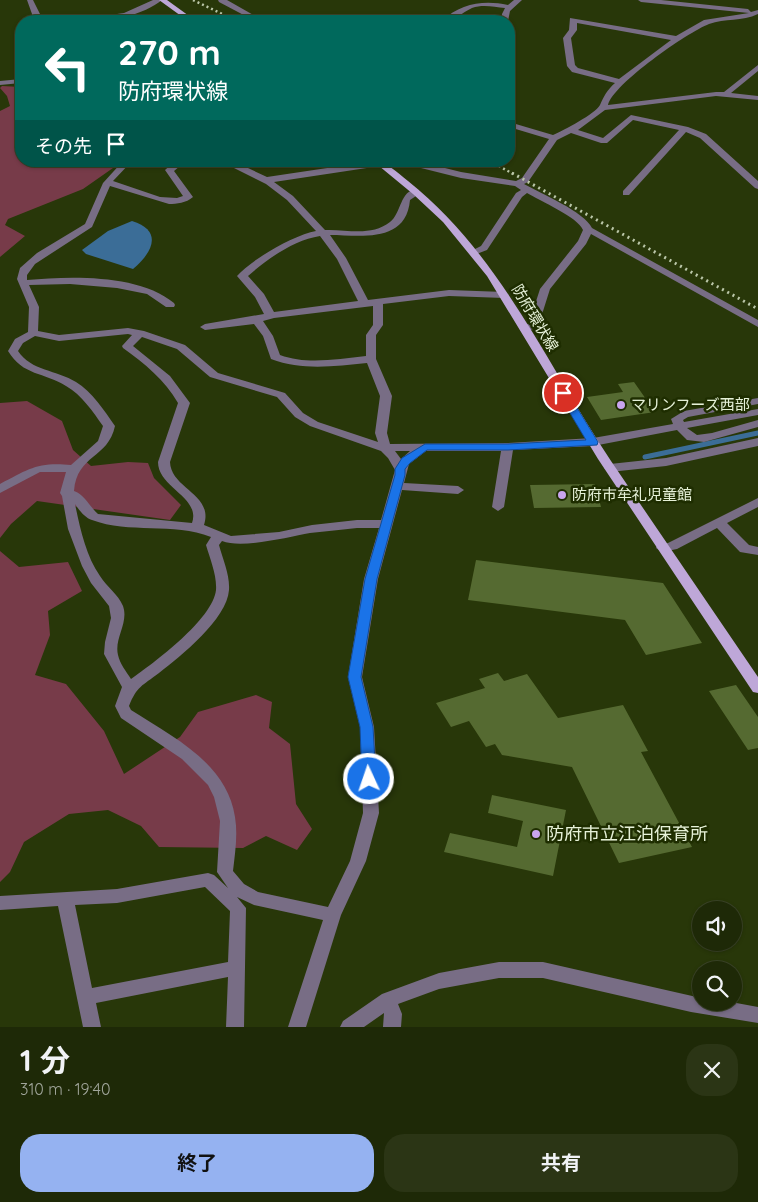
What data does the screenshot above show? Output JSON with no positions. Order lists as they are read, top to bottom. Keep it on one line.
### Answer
{"streets":{"main road":["防府環状線"]},"places":["マリンフーズ西部","防府市牟礼児童館","防府市立江泊保育所"],"page":{"turn":["270 m","防府環状線"],"then":"その先","heading":["1 分","310 m · 19:40"],"buttons":["終了","共有"]}}
